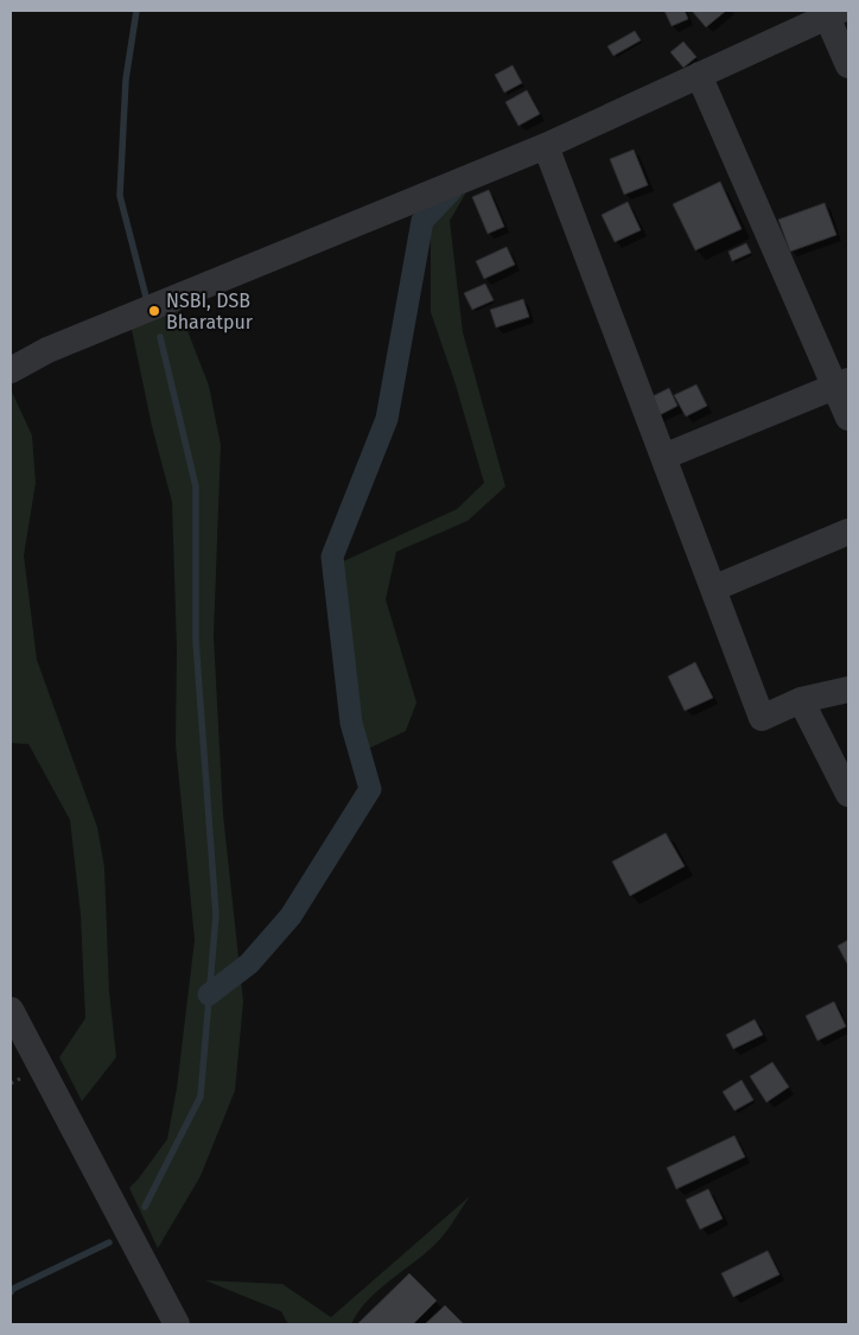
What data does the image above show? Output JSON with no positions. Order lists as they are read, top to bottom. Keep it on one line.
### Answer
{"places":["NSBI, DSB Bharatpur"]}
